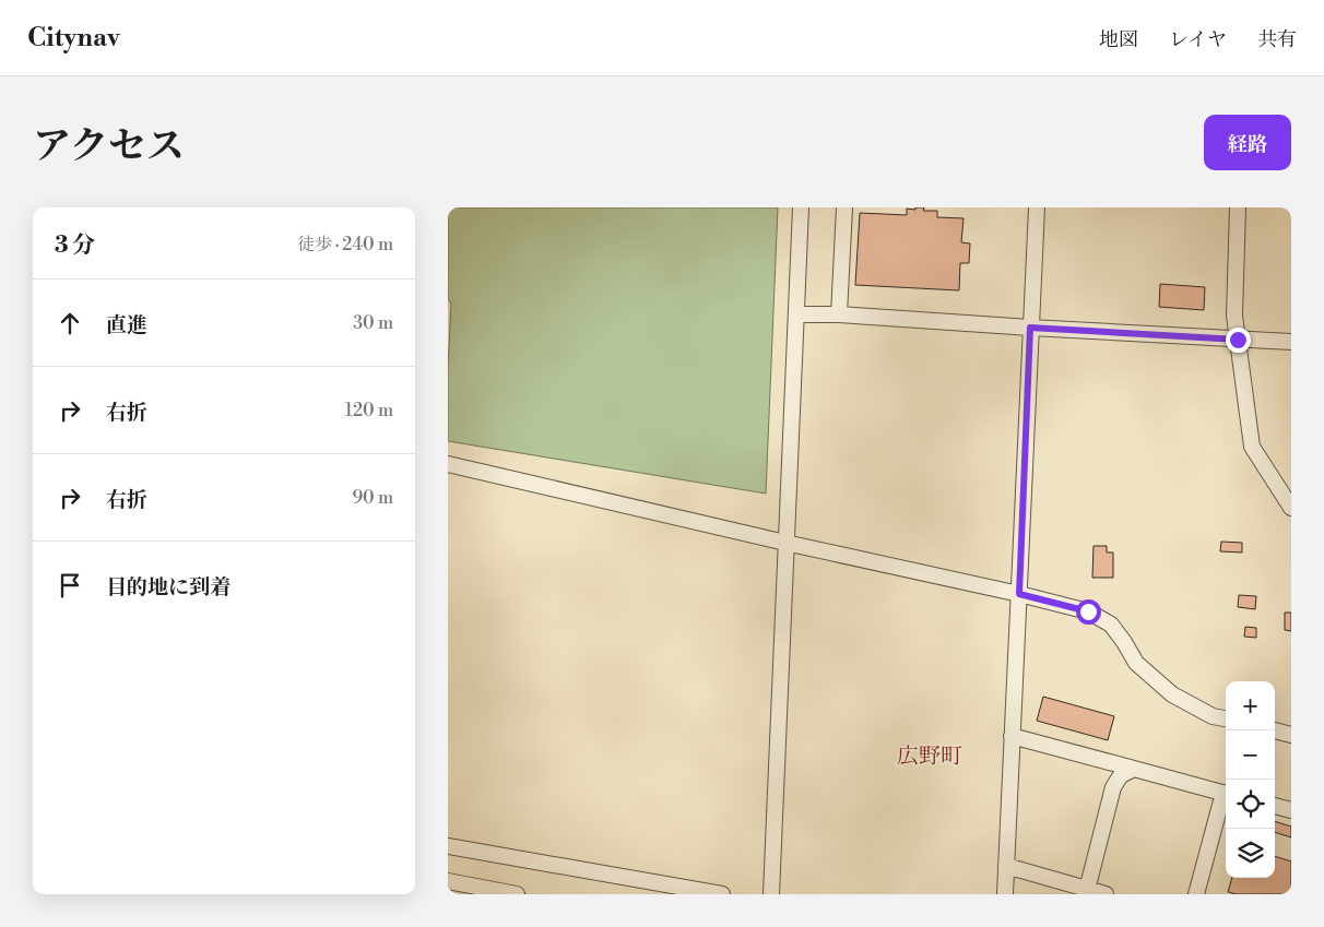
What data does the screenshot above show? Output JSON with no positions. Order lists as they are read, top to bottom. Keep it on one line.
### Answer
{"districts":["広野町"],"page":{"header":"Citynav","nav":["地図","レイヤ","共有"],"title":"アクセス","buttons":"経路","heading":["3 分","徒歩 · 240 m"],"list":[["直進","30 m"],["右折","120 m"],["右折","90 m"],"目的地に到着"],"map_buttons":["+","−"]}}
